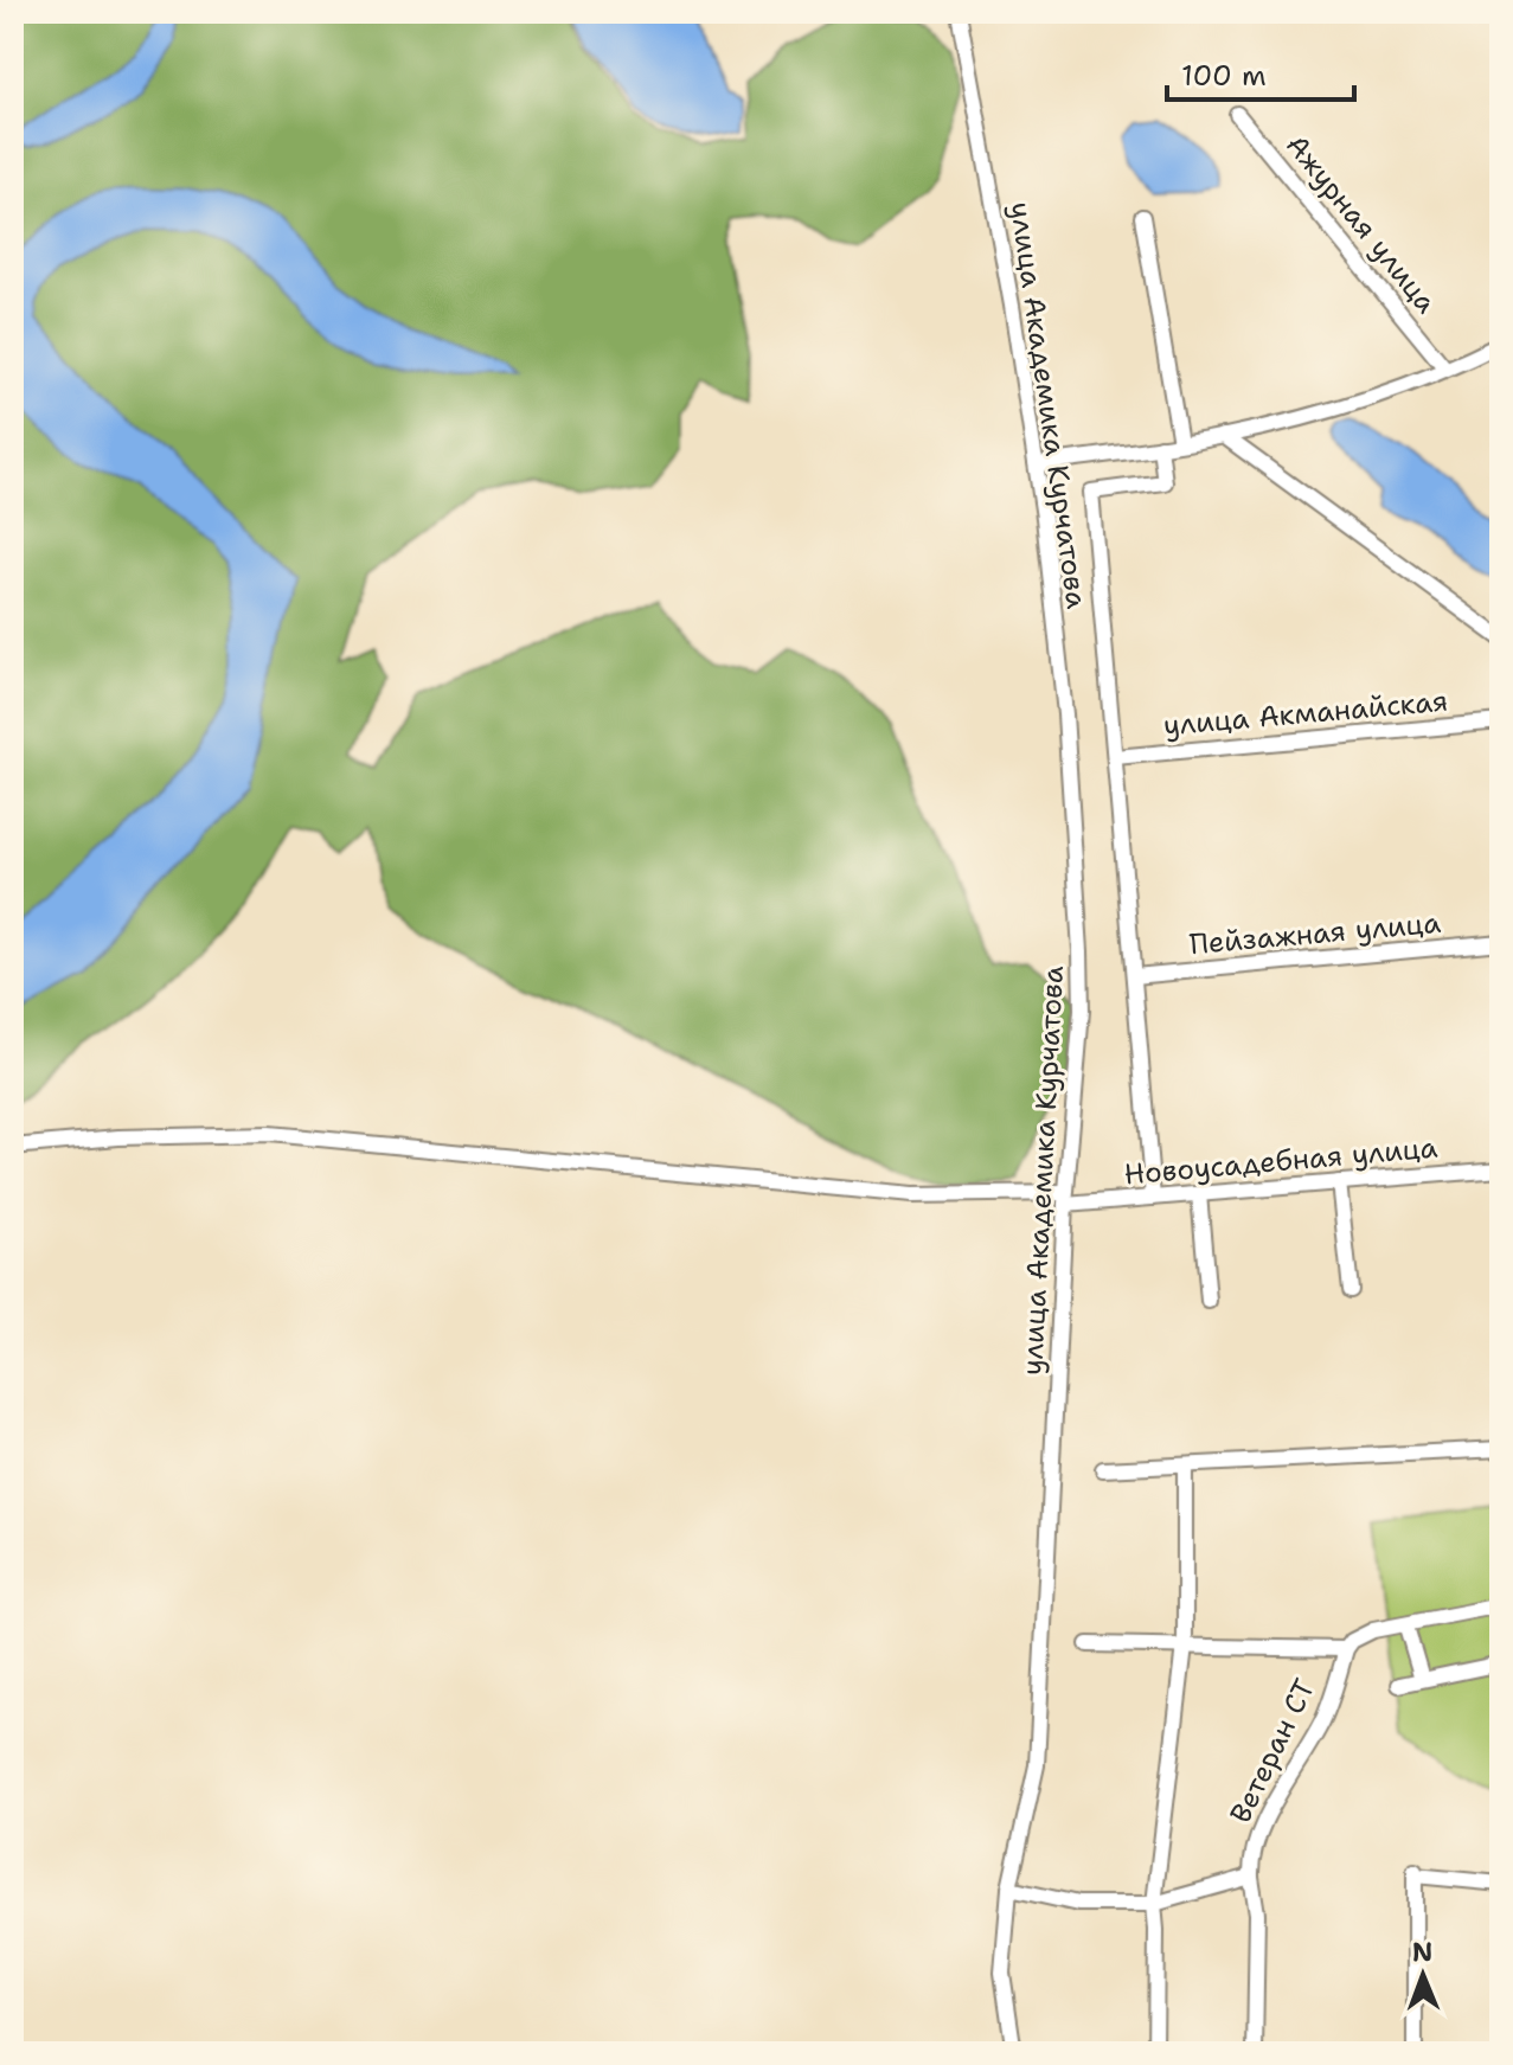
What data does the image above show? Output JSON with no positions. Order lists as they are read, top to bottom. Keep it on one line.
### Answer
{"streets":{"street":["Ажурная улица","улица Академика Курчатова","улица Акманайская","Пейзажная улица","Новоусадебная улица","Ветеран СТ"]},"crossings":[["улица Академика Курчатова","Новоусадебная улица"]],"scale_bar":"100 m","north":"top"}
